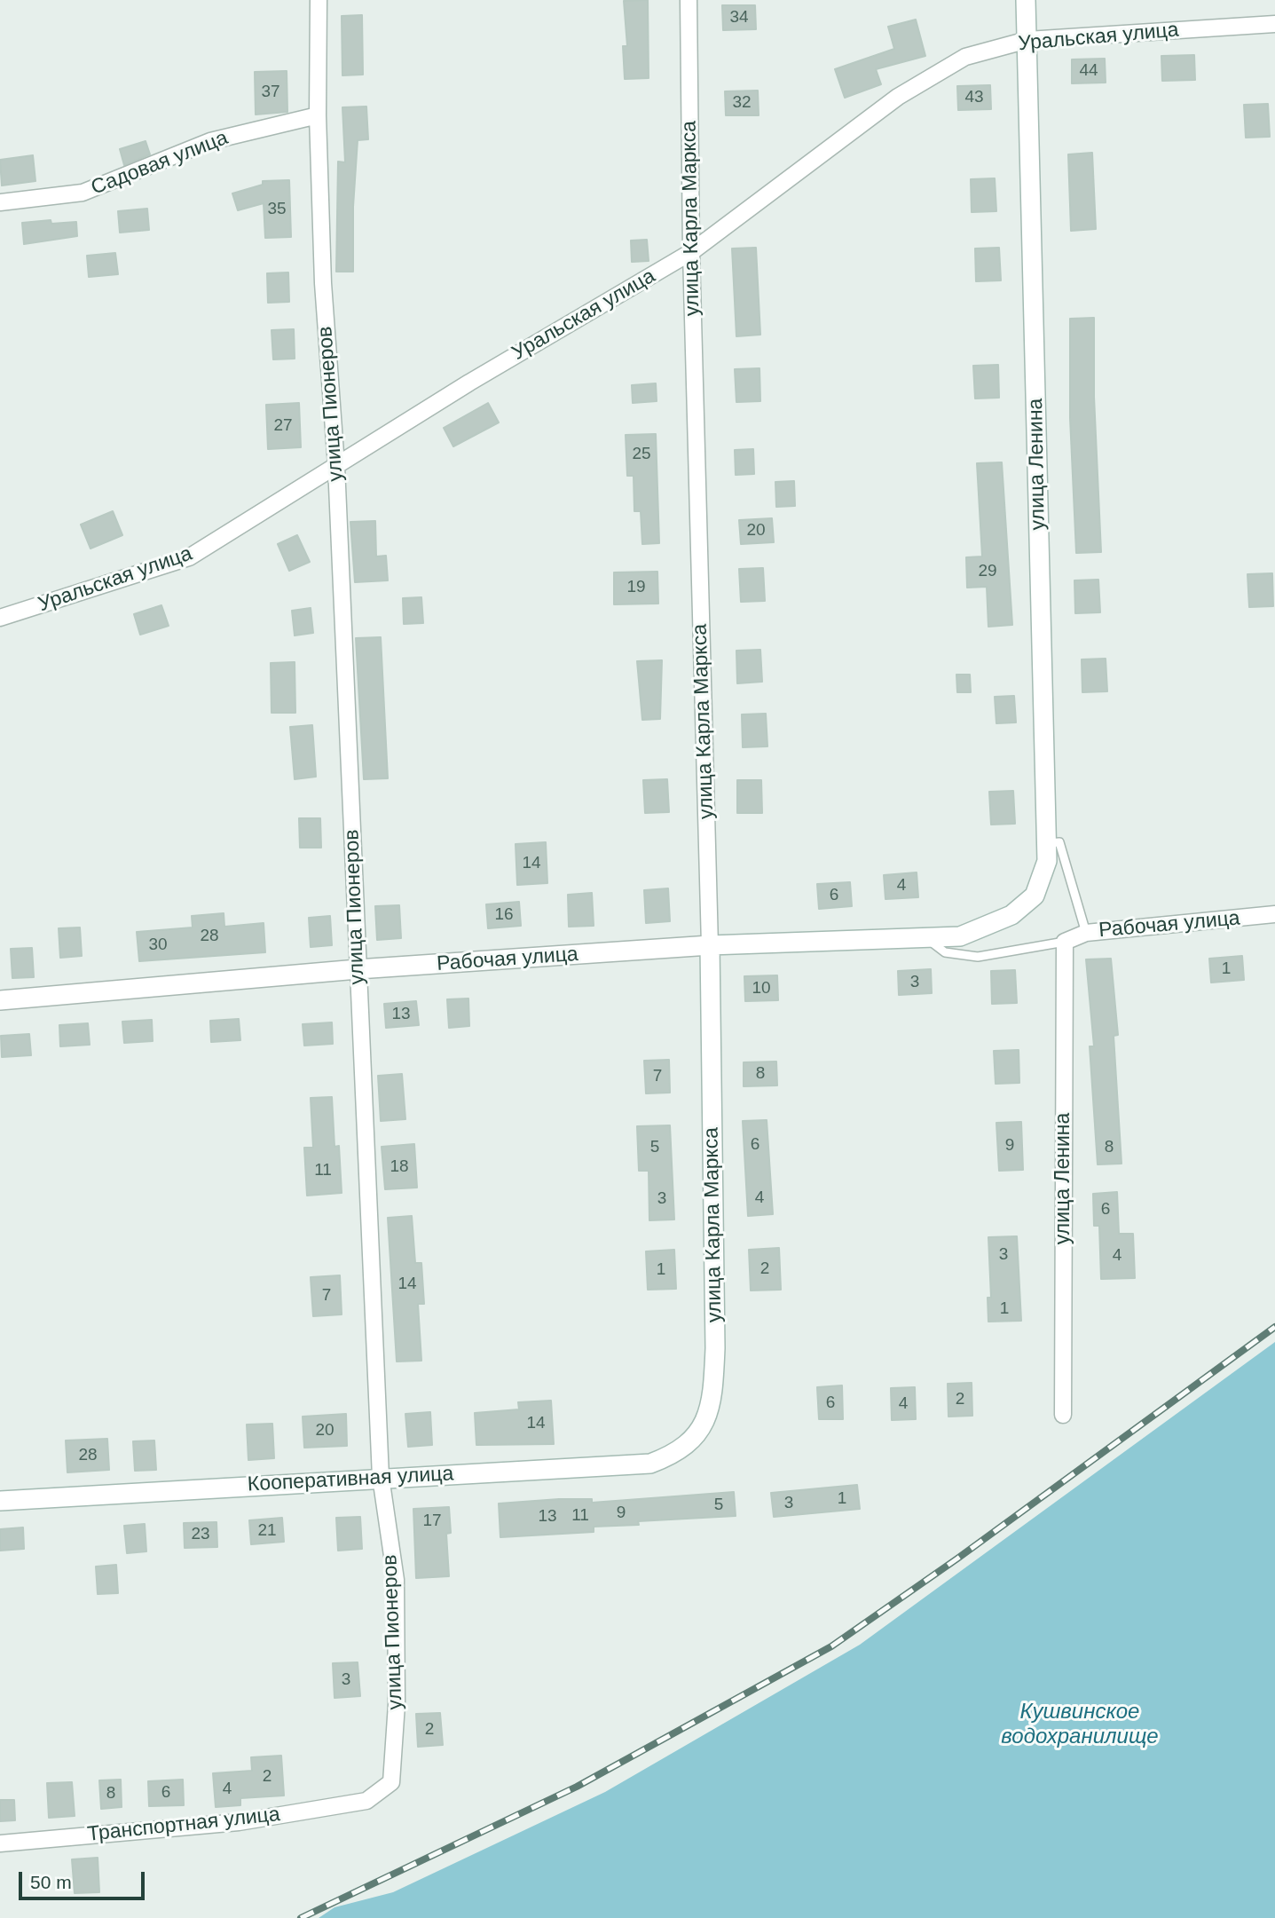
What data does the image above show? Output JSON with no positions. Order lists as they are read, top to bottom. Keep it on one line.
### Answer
{"streets":{"main road":["улица Карла Маркса","улица Ленина","Рабочая улица","Кооперативная улица"],"street":["Уральская улица","Садовая улица","улица Пионеров","Транспортная улица"]},"crossings":[["Уральская улица","улица Карла Маркса"],["Уральская улица","улица Пионеров"],["Уральская улица","улица Ленина"],["Садовая улица","улица Пионеров"],["улица Карла Маркса","Рабочая улица"],["улица Карла Маркса","Кооперативная улица"],["улица Пионеров","Рабочая улица"],["улица Пионеров","Кооперативная улица"],["улица Пионеров","Транспортная улица"],["улица Ленина","Рабочая улица"]],"water":["Кушвинское водохранилище"],"house_numbers":["34","44","37","43","32","35","27","25","20","29","19","14","4","6","16","28","30","1","3","10","13","8","7","6","9","5","8","18","11","4","3","6","3","4","2","1","14","7","1","2","6","4","14","20","28","1","3","5","9","11","13","17","21","23","3","2","2","4","6","8"],"scale_bar":"50 m"}
